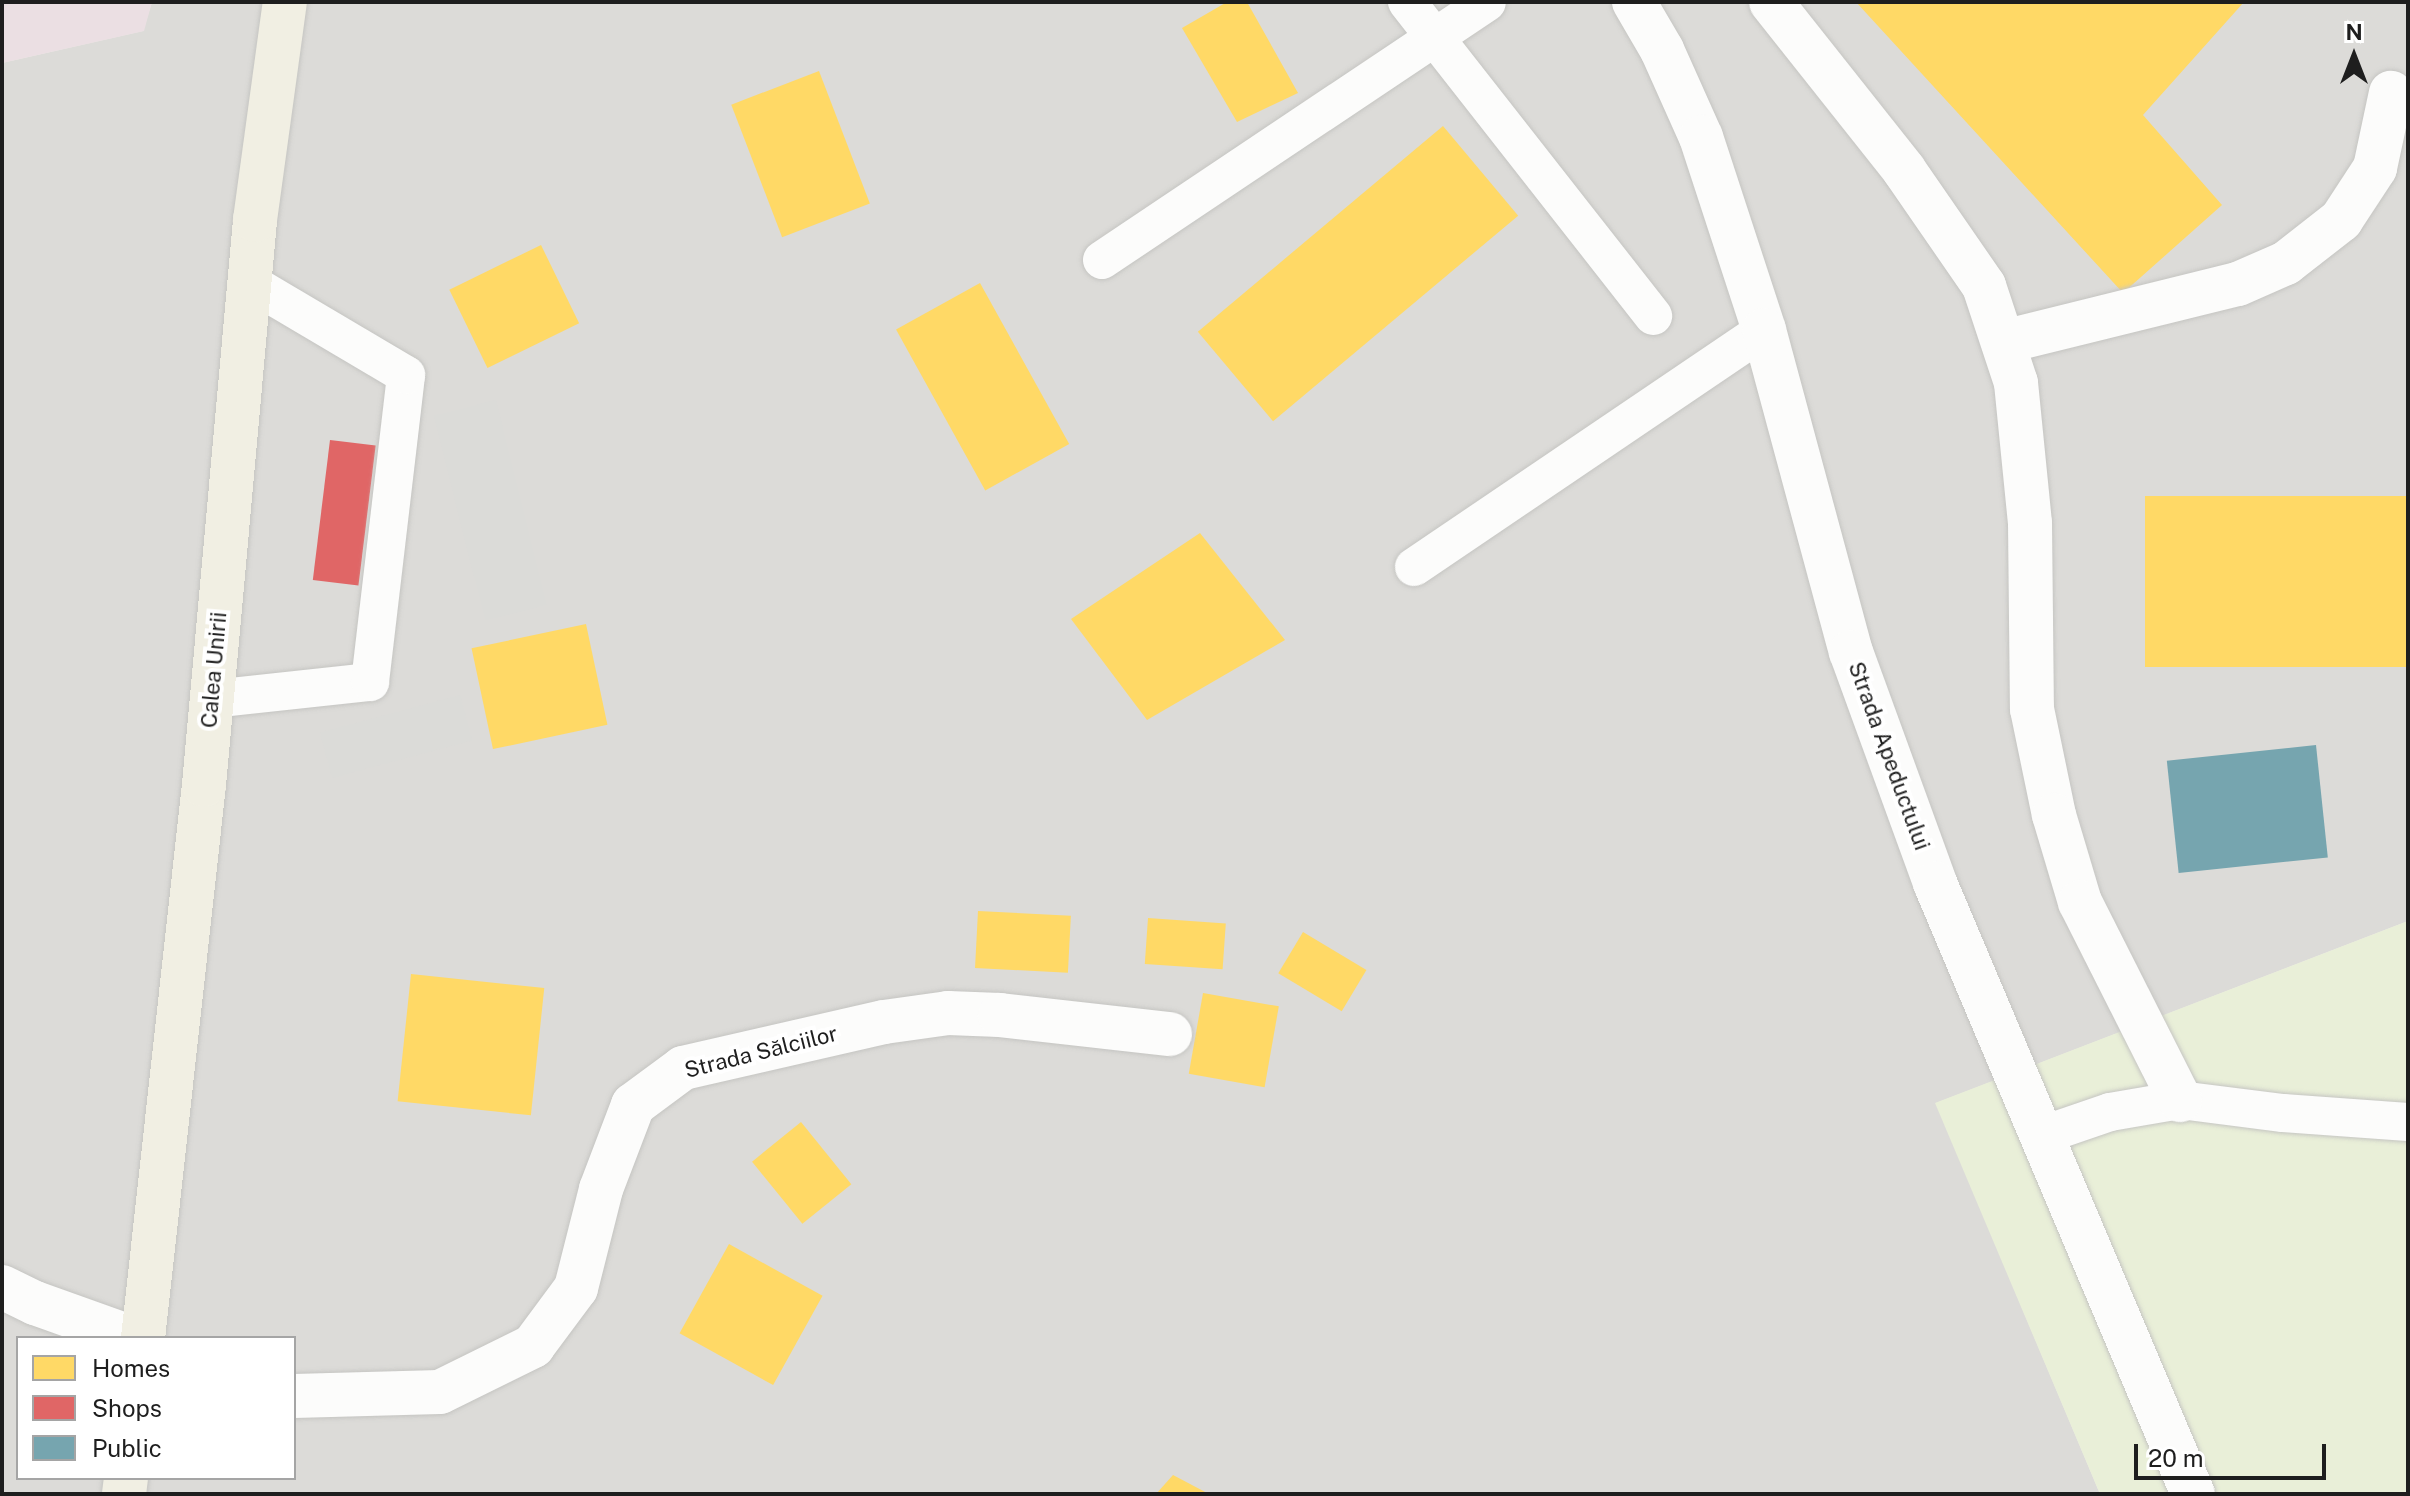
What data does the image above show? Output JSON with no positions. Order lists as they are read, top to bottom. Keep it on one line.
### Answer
{"streets":{"main road":["Calea Unirii"],"street":["Strada Apeductului","Strada Sălciilor"]},"legend":["Homes","Shops","Public"],"scale_bar":"20 m","north":"top"}
